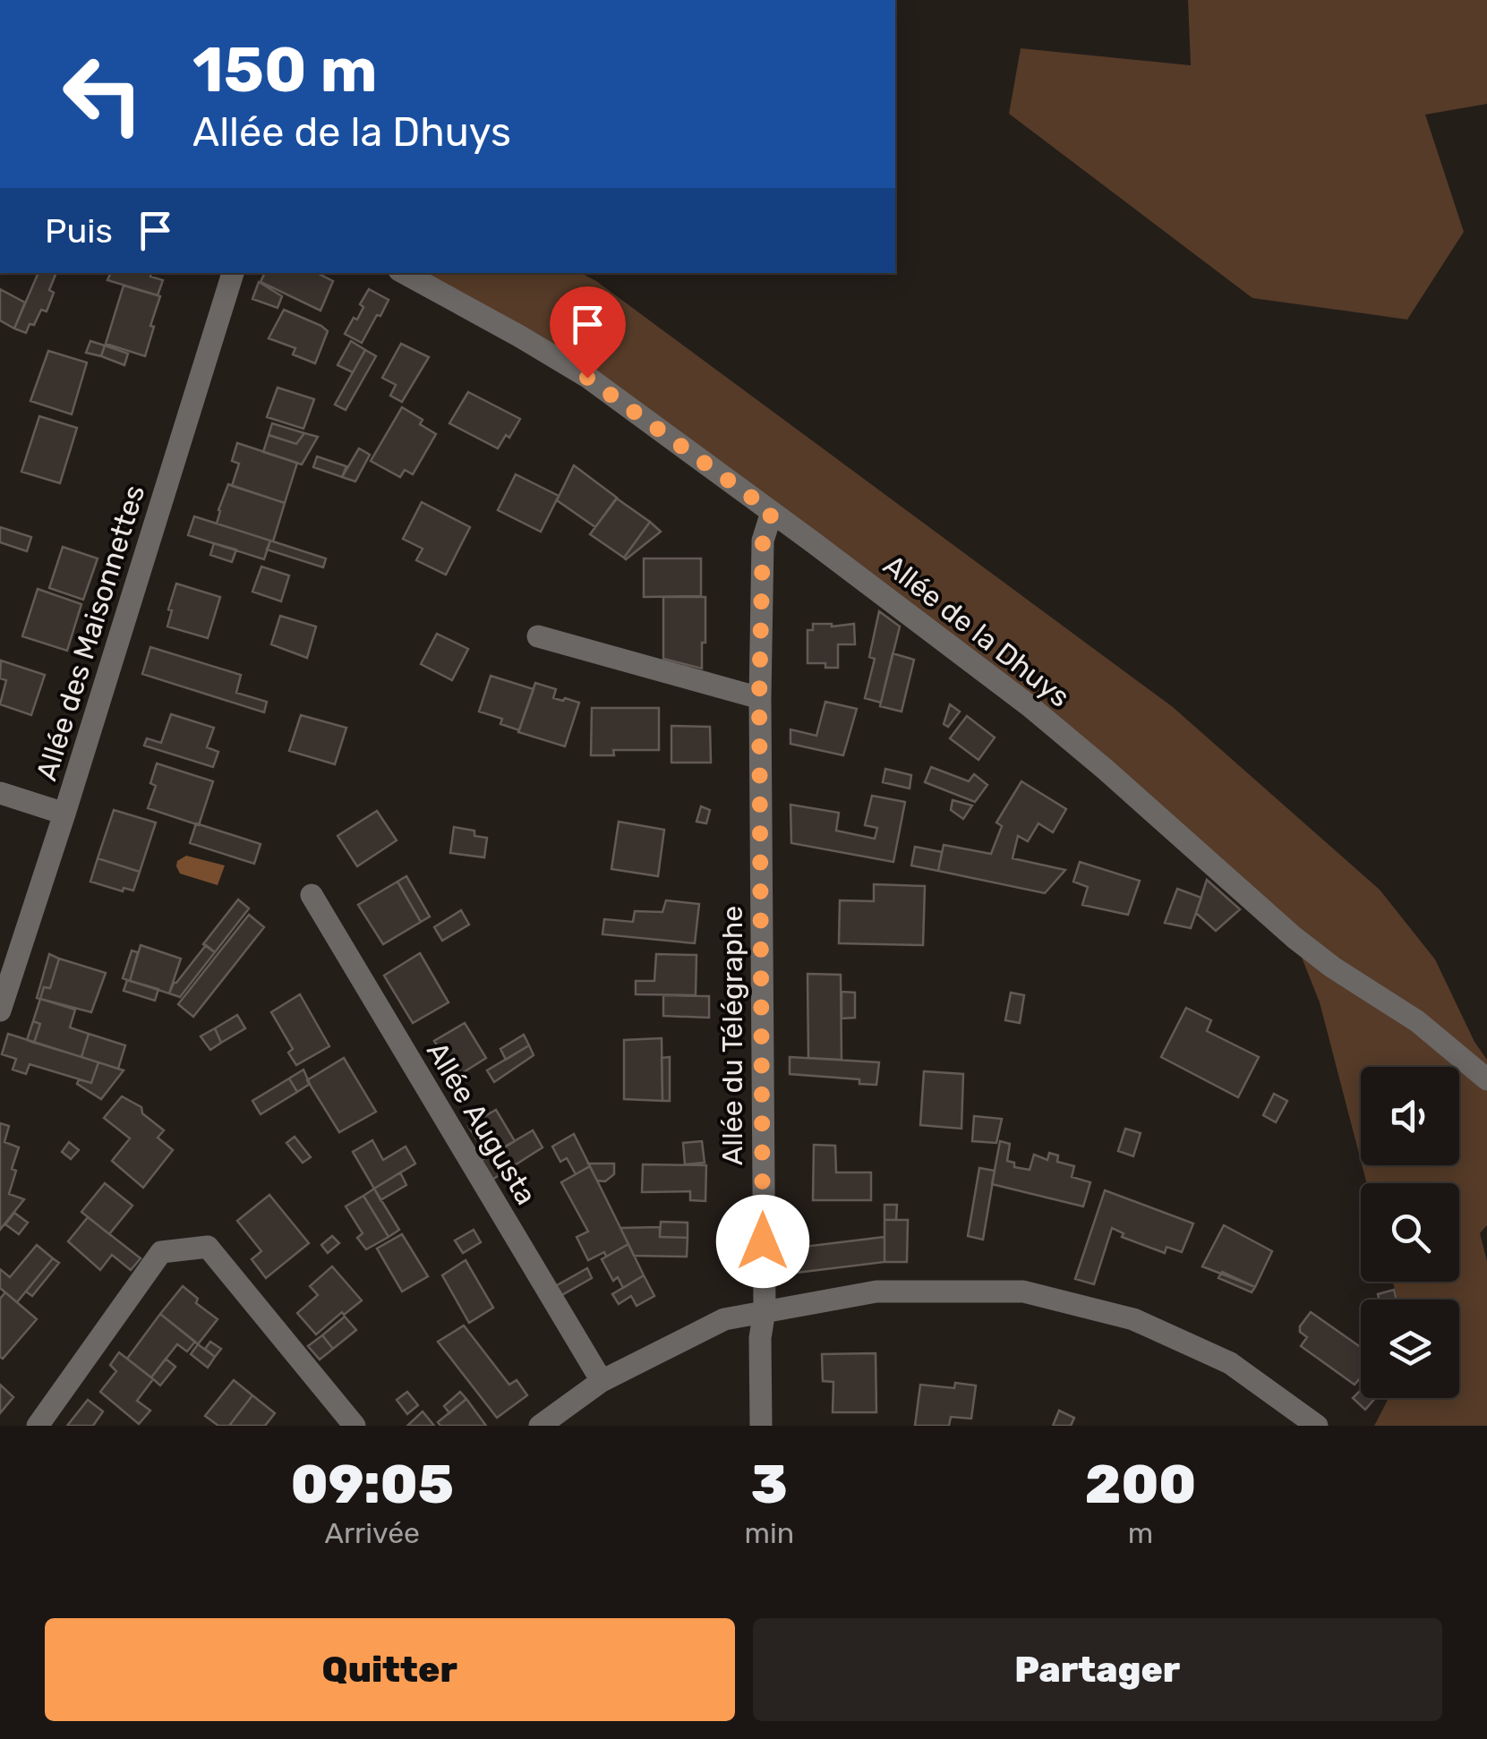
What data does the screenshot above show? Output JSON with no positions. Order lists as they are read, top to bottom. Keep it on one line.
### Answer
{"streets":{"street":["Allée de la Dhuys","Allée des Maisonnettes","Allée du Télégraphe","Allée Augusta"]},"crossings":[["Allée de la Dhuys","Allée du Télégraphe"]],"page":{"turn":["150 m","Allée de la Dhuys"],"then":"Puis","eta":["09:05","Arrivée","3","min","200","m"],"buttons":["Quitter","Partager"]}}
